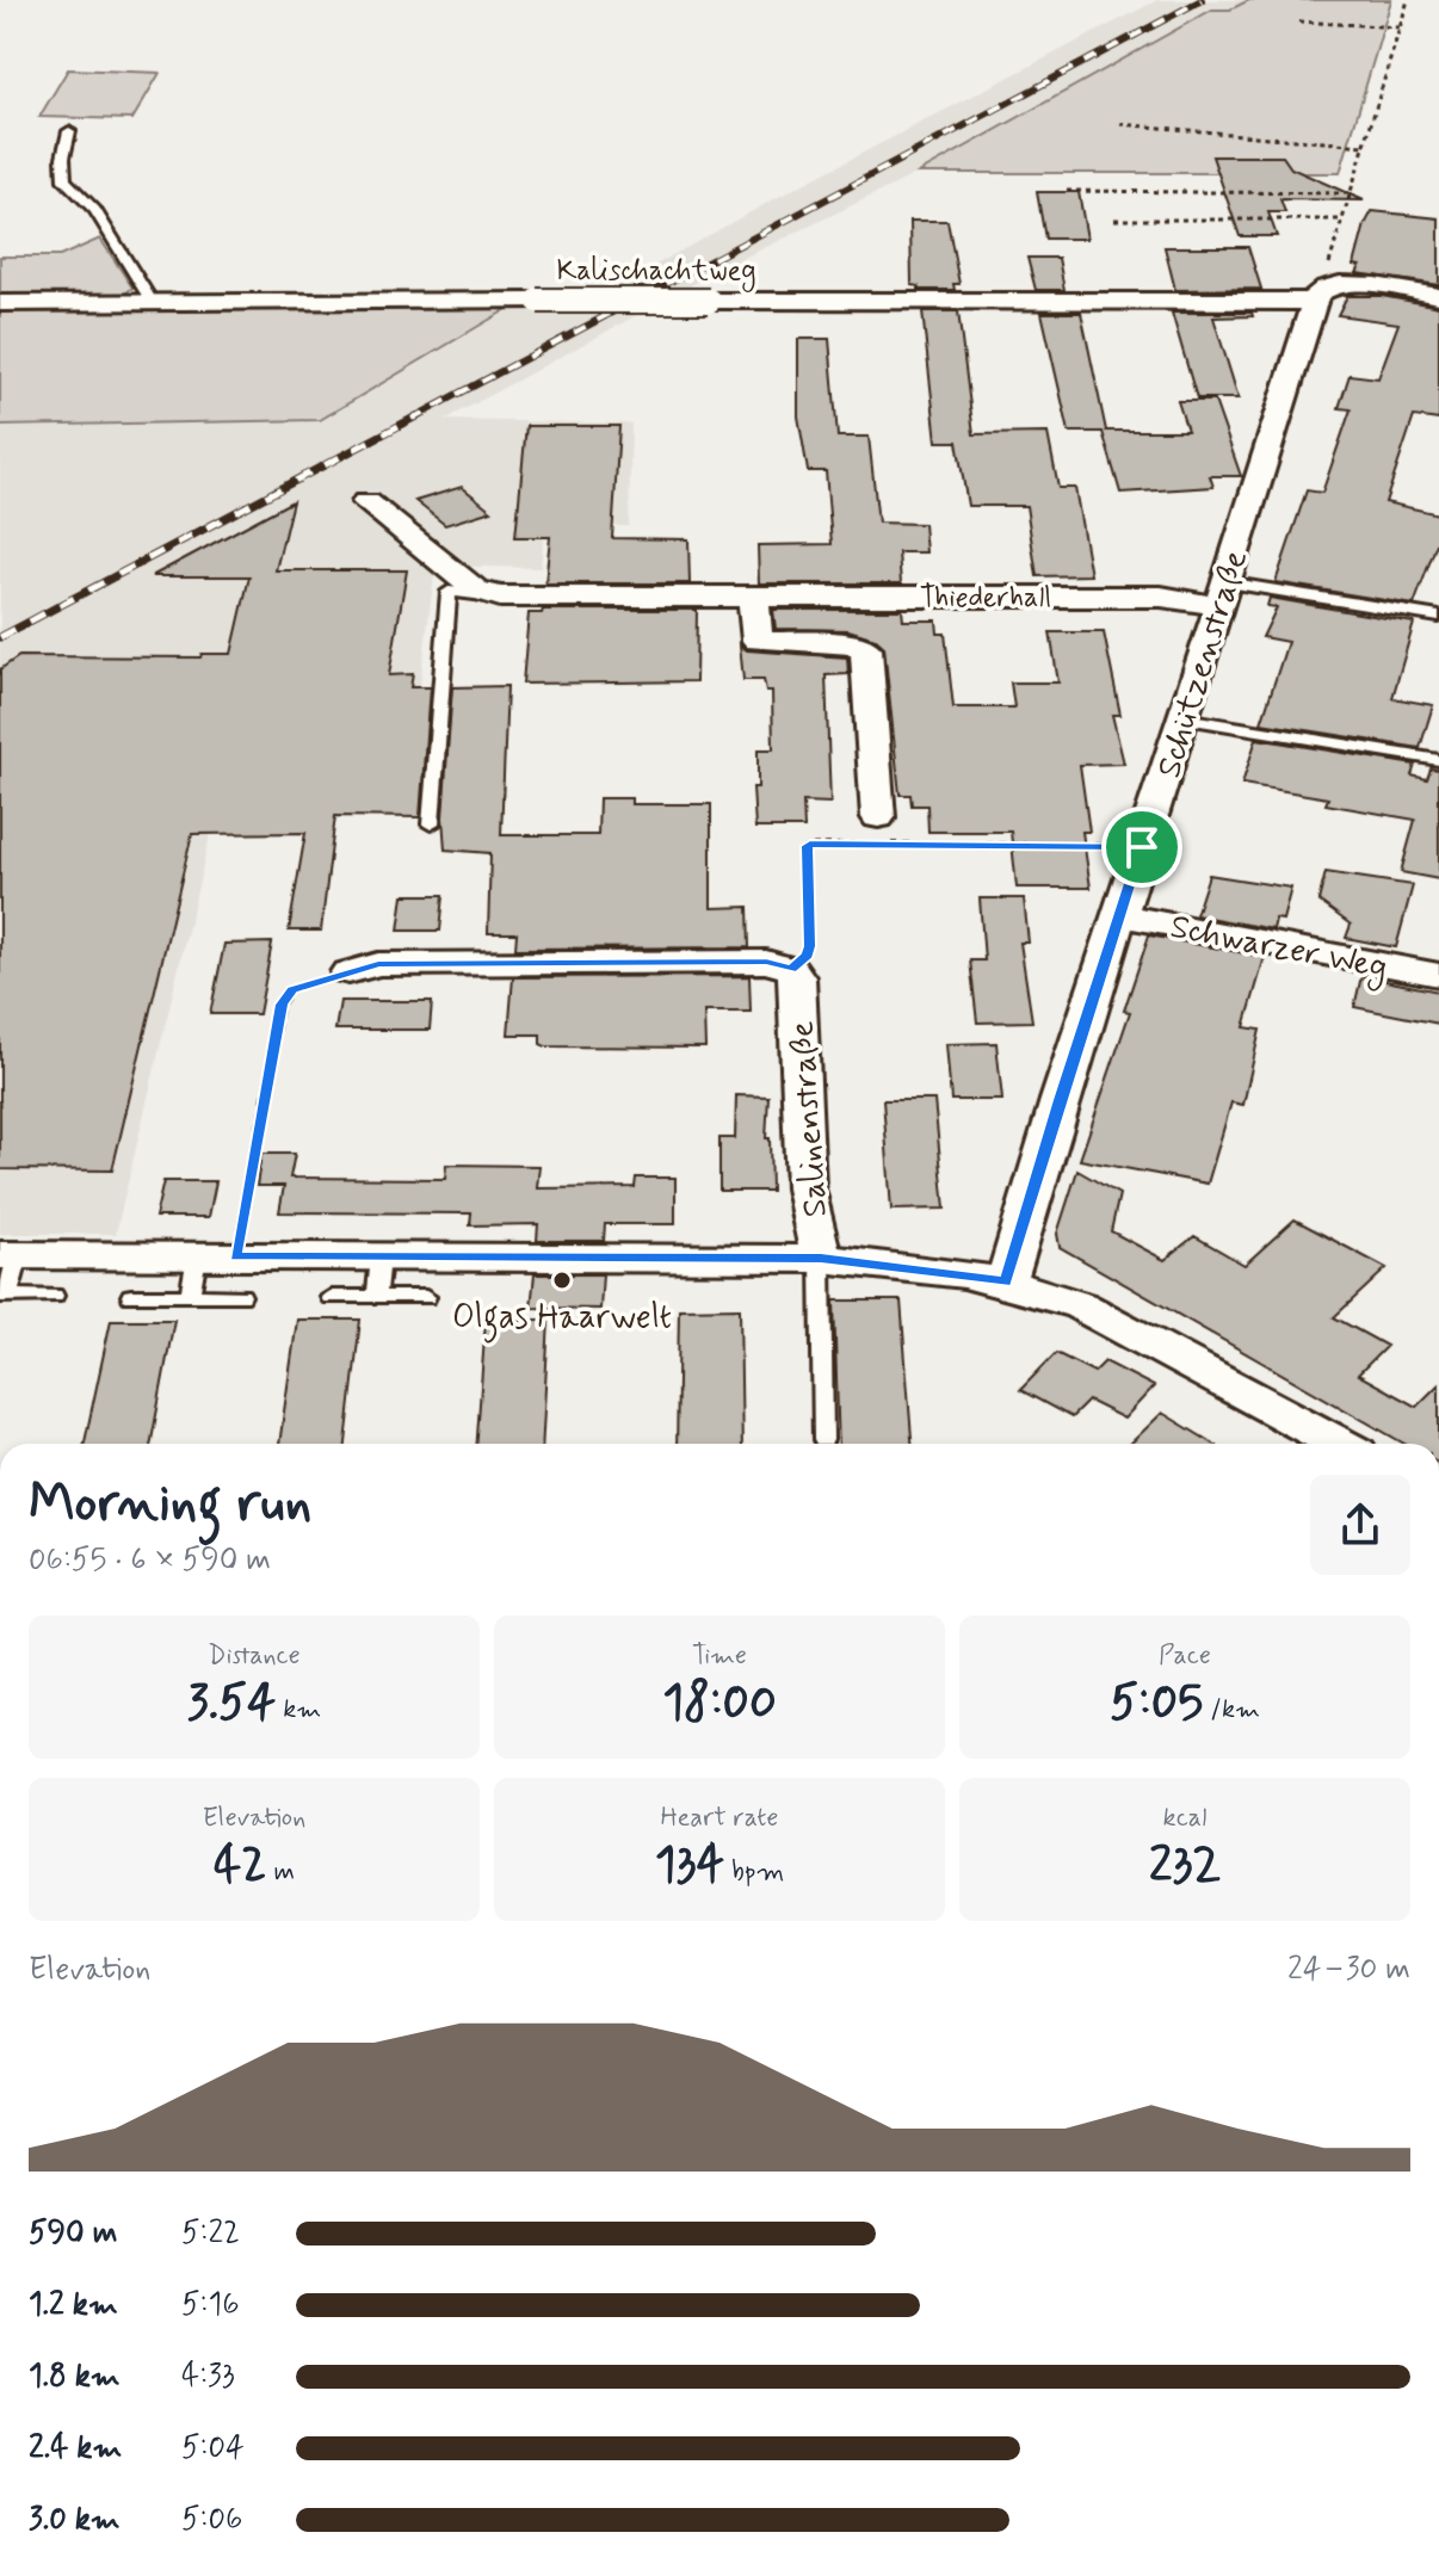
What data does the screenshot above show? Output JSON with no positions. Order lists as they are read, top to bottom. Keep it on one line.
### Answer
{"streets":{"street":["Kalischachtweg","Thiederhall","Schützenstraße","Schwarzer Weg","Salinenstraße"]},"crossings":[["Kalischachtweg","Schützenstraße"],["Thiederhall","Schützenstraße"],["Schützenstraße","Schwarzer Weg"]],"places":["Olgas Haarwelt"],"page":{"heading":["Morning run","06:55 · 6 × 590 m"],"stats":[["Distance","3.54 km"],["Time","18:00"],["Pace","5:05 /km"],["Elevation","42 m"],["Heart rate","134 bpm"],["kcal","232"]],"chart":["Elevation","24–30 m"],"list":[{"name":"590 m","note":"5:22"},{"name":"1.2 km","note":"5:16"},{"name":"1.8 km","note":"4:33"},{"name":"2.4 km","note":"5:04"},{"name":"3.0 km","note":"5:06"}]}}
